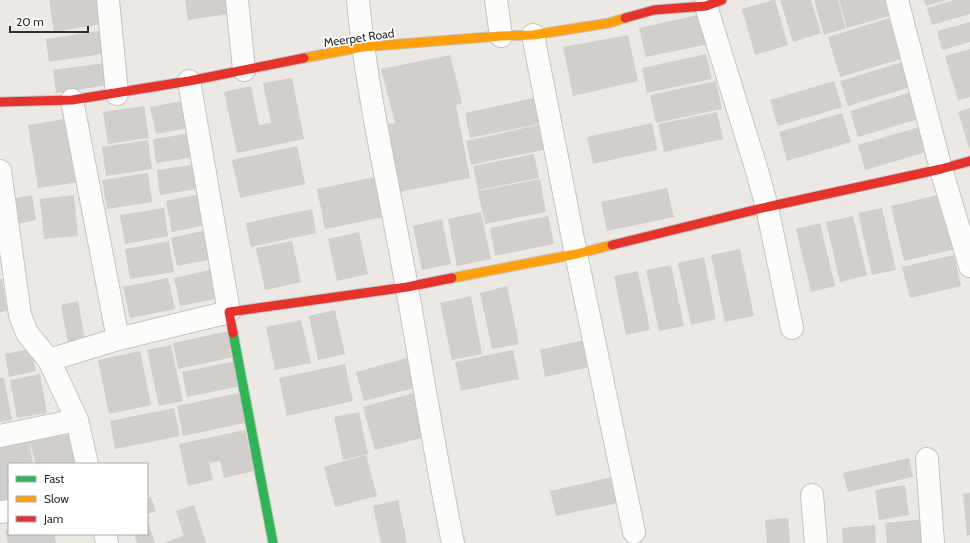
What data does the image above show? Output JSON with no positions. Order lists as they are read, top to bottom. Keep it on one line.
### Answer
{"streets":{"street":["Meerpet Road"]},"legend":["Fast","Slow","Jam"],"scale_bar":"20 m"}
